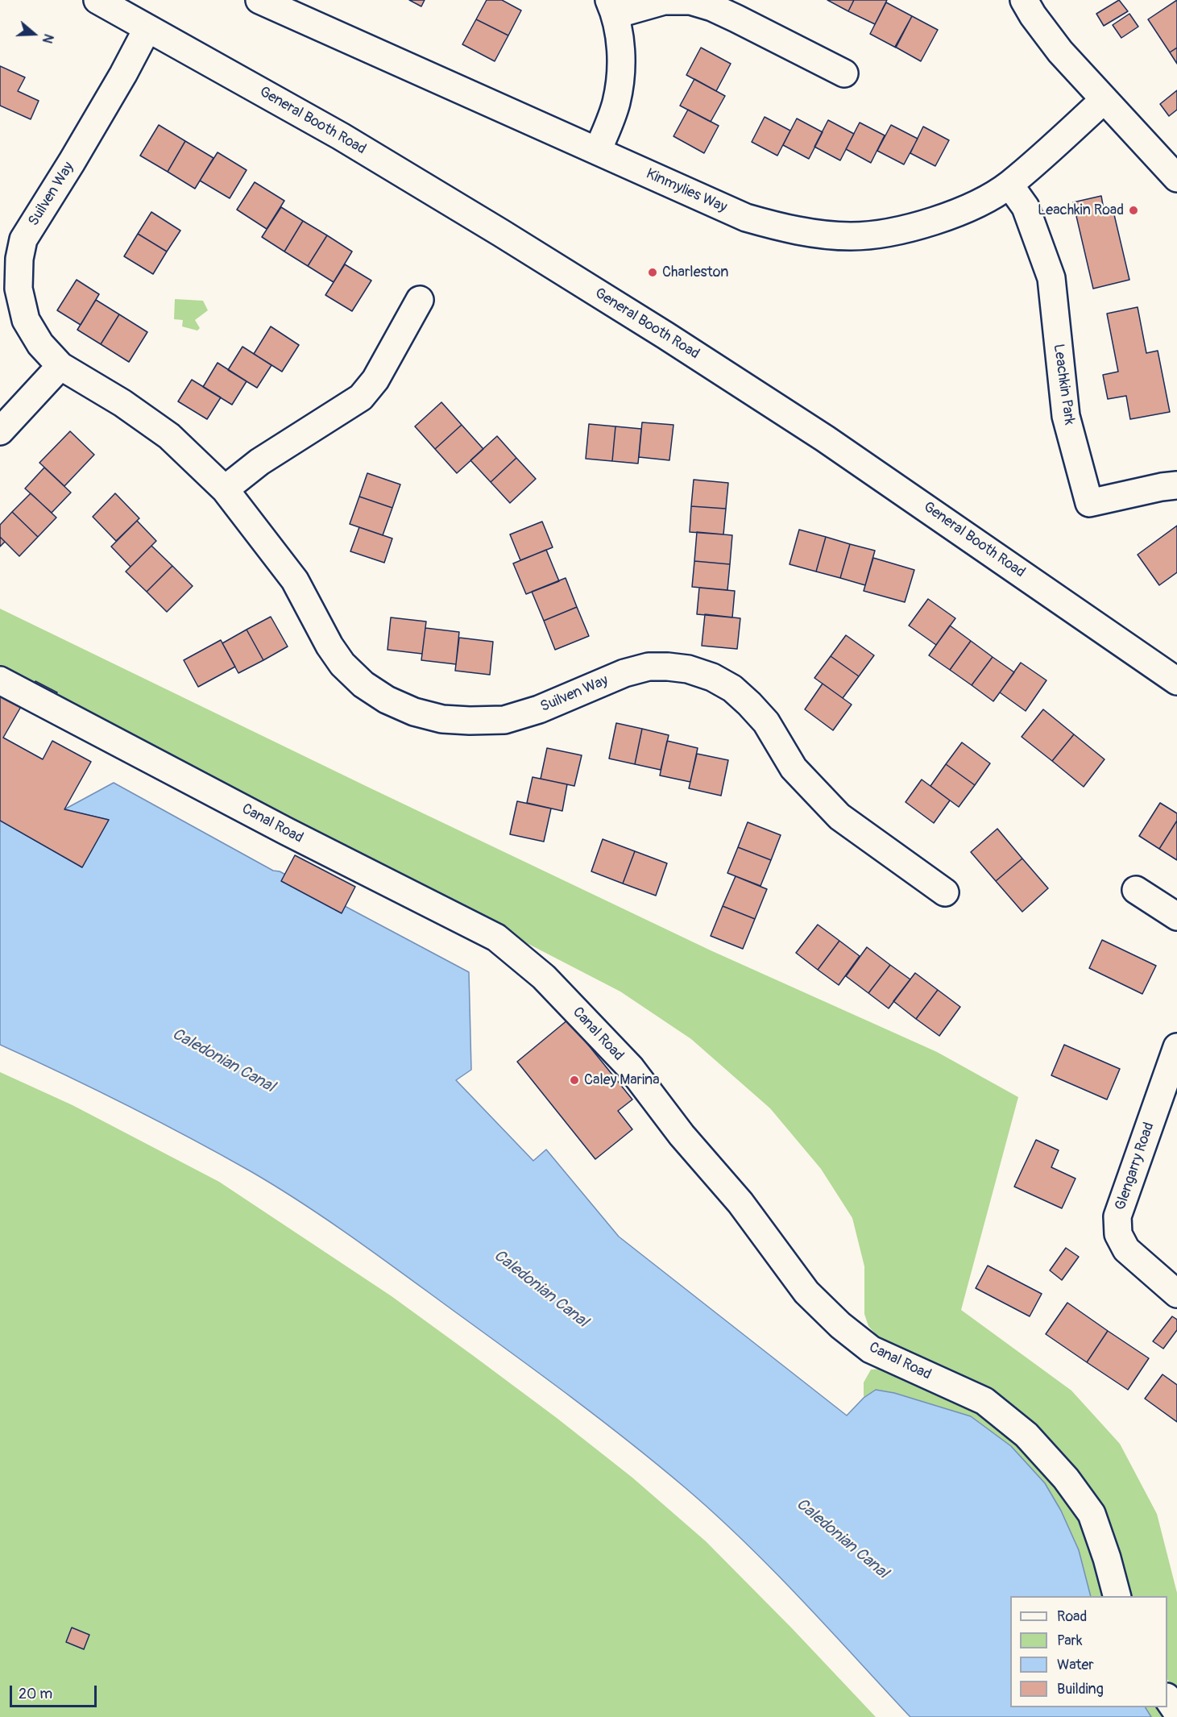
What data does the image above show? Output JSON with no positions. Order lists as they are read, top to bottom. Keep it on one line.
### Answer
{"streets":{"street":["General Booth Road","Kinmylies Way","Suilven Way","Leachkin Park","Canal Road","Glengarry Road"]},"crossings":[["General Booth Road","Suilven Way"],["Kinmylies Way","Leachkin Park"]],"water":["Caledonian Canal"],"places":["Leachkin Road","Charleston","Caley Marina"],"legend":["Road","Park","Water","Building"],"scale_bar":"20 m","north":"right"}
